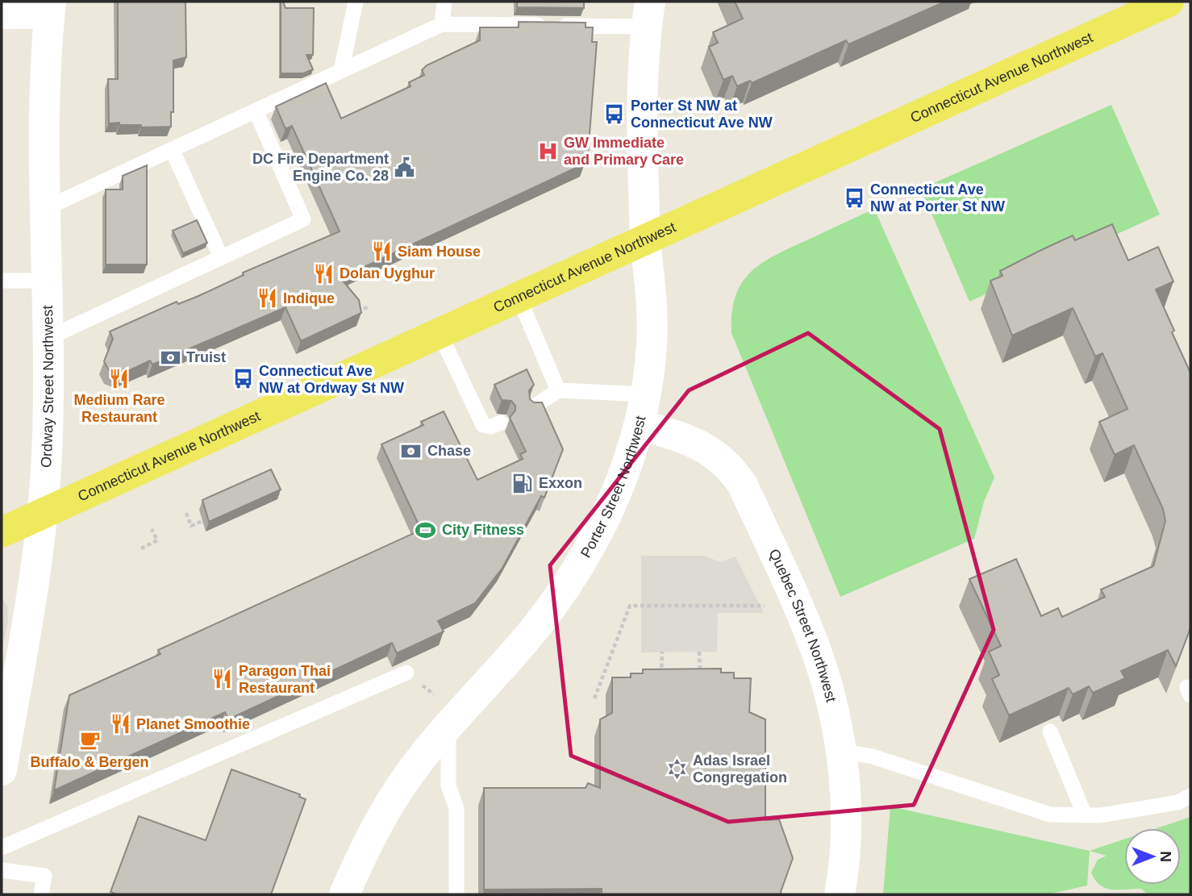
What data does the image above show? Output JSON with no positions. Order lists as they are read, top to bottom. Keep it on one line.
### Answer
{"streets":{"main road":["Connecticut Avenue Northwest"],"street":["Ordway Street Northwest","Porter Street Northwest","Quebec Street Northwest"]},"crossings":[["Connecticut Avenue Northwest","Ordway Street Northwest"],["Connecticut Avenue Northwest","Porter Street Northwest"],["Porter Street Northwest","Quebec Street Northwest"]],"places":{"bus stop":["Porter St NW at Connecticut Ave NW","Connecticut Ave NW at Porter St NW","Connecticut Ave NW at Ordway St NW"],"hospital":["GW Immediate and Primary Care"],"public building":["DC Fire Department Engine Co. 28"],"restaurant":["Siam House","Dolan Uyghur","Indique","Medium Rare Restaurant","Paragon Thai Restaurant","Planet Smoothie"],"bank":["Truist","Chase"],"fuel station":["Exxon"],"sports":["City Fitness"],"cafe":["Buffalo & Bergen"],"synagogue":["Adas Israel Congregation"]},"north":"right"}
